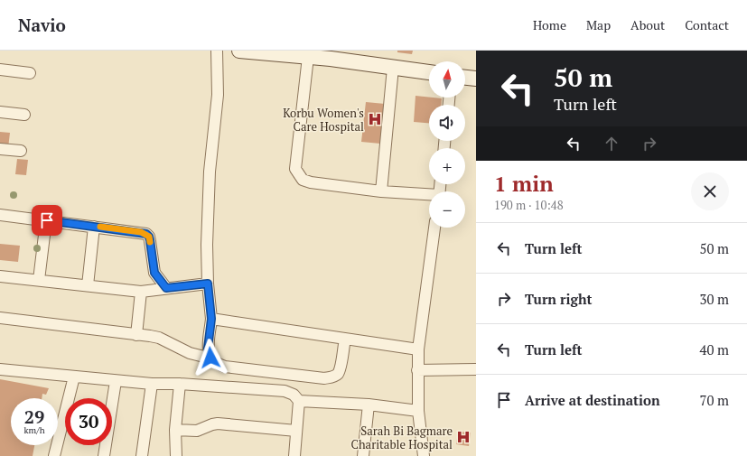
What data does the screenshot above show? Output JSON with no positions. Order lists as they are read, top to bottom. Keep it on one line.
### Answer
{"places":{"hospital":["Korbu Women's Care Hospital","Sarah Bi Bagmare Charitable Hospital"]},"north":"top","page":{"header":"Navio","nav":["Home","Map","About","Contact"],"turn":["50 m","Turn left"],"map_buttons":["+","−"],"heading":["1 min","190 m · 10:48"],"list":[{"name":"Turn left","value":"50 m"},{"name":"Turn right","value":"30 m"},{"name":"Turn left","value":"40 m"},{"name":"Arrive at destination","value":"70 m"}],"speed":"29 km/h","limit":"30"}}
